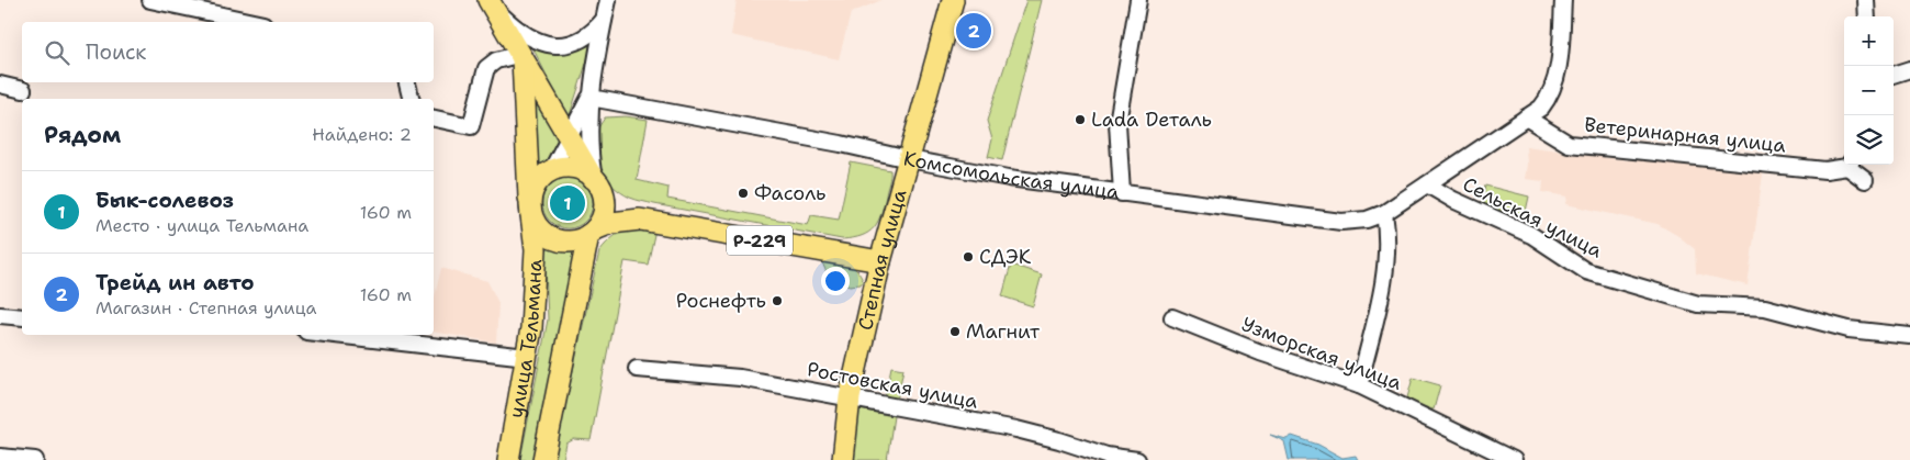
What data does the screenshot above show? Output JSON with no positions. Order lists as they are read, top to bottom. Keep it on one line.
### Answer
{"streets":{"main road":["Р-229","Степная улица","улица Тельмана"],"street":["Ветеринарная улица","Комсомольская улица","Сельская улица","Узморская улица","Ростовская улица"]},"crossings":[["Ветеринарная улица","Комсомольская улица"],["Комсомольская улица","Сельская улица"],["Комсомольская улица","Степная улица"],["Комсомольская улица","улица Тельмана"],["Р-229","Степная улица"],["Р-229","улица Тельмана"],["Степная улица","Ростовская улица"]],"places":["Lada Dеталь","Фасоль","СДЭК","Роснефть","Магнит"],"page":{"pins":["2","1"],"map_buttons":["+","−"],"search":"Поиск","heading":["Рядом","Найдено: 2"],"list":[{"mark":"1","name":"Бык-солевоз","note":"Место · улица Тельмана","value":"160 m"},{"mark":"2","name":"Трейд ин авто","note":"Магазин · Степная улица","value":"160 m"}]}}
